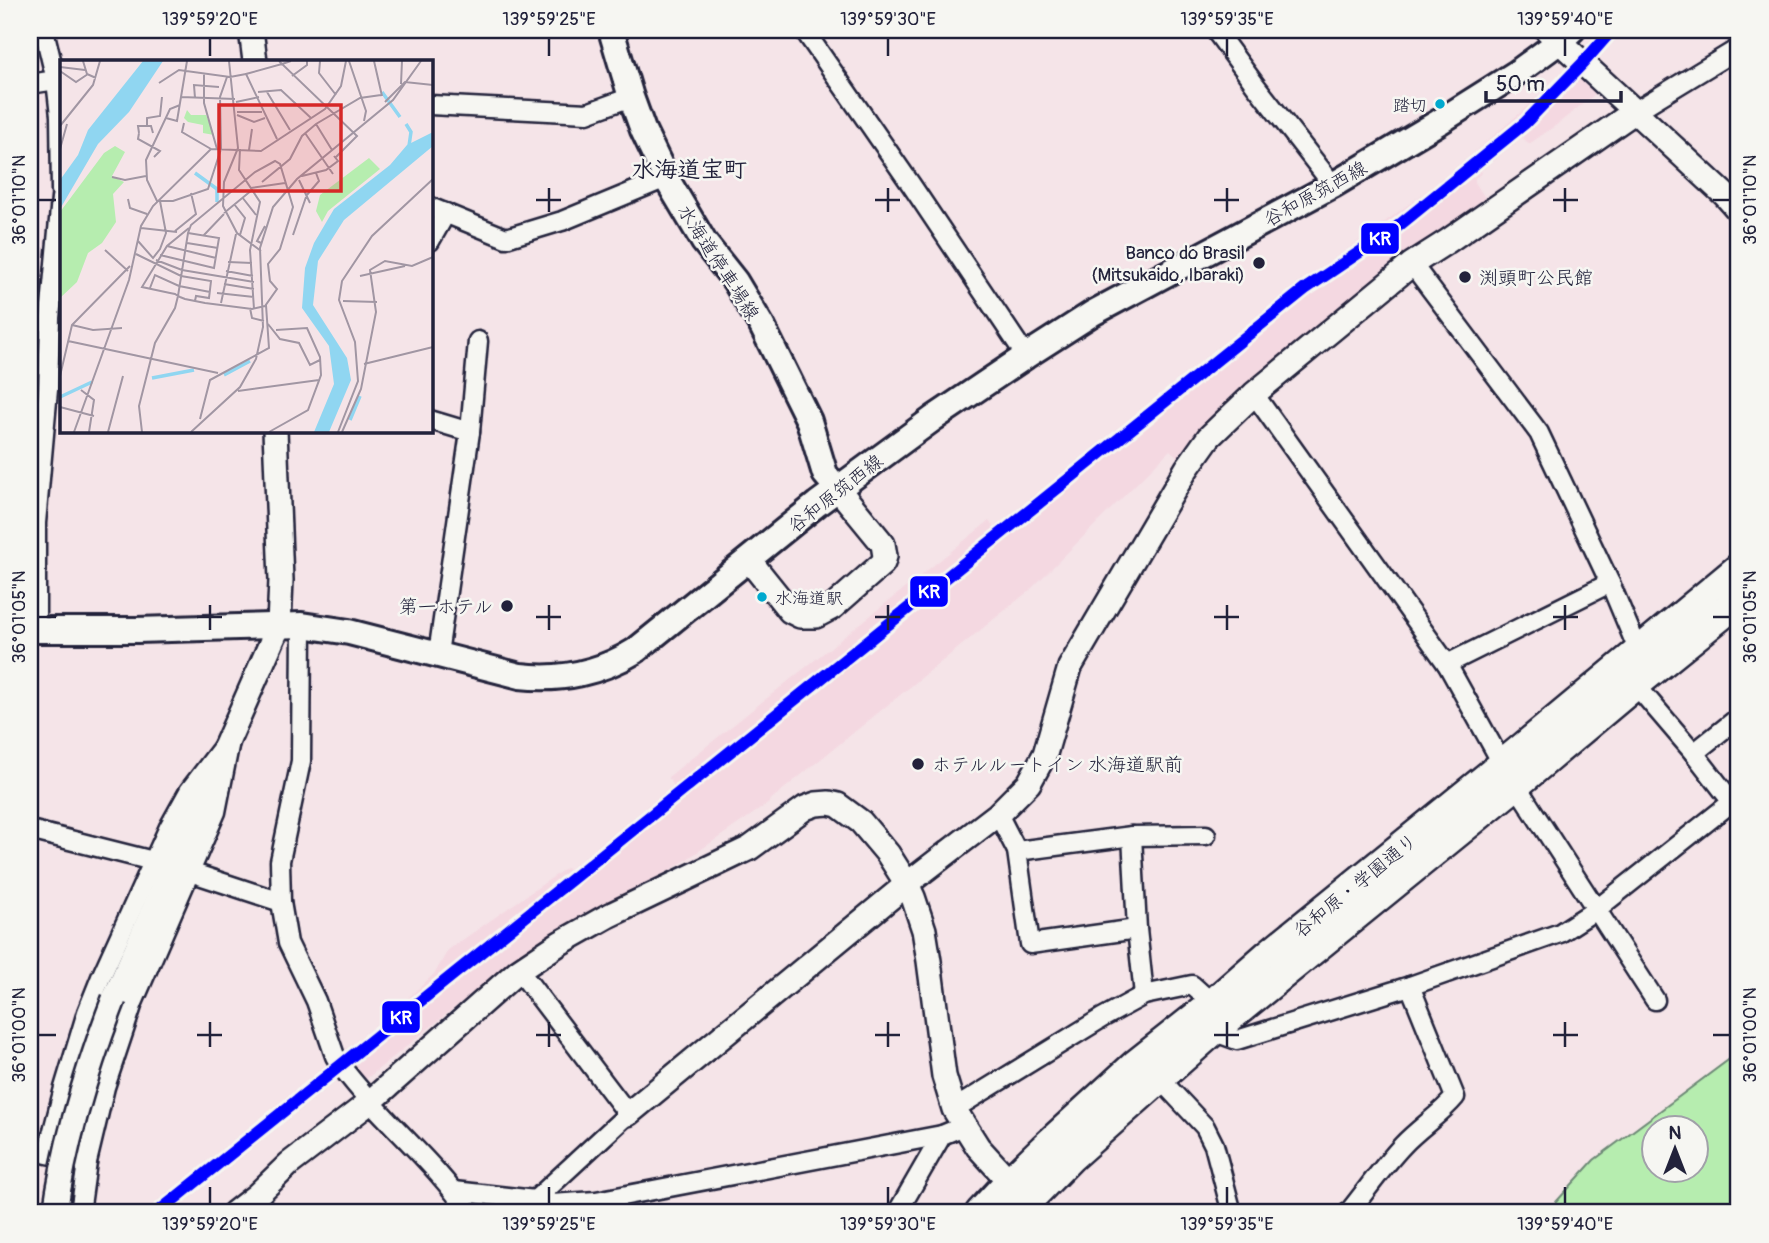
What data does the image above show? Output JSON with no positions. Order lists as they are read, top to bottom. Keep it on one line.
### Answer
{"streets":{"highway":["谷和原・学園通り"],"main road":["谷和原筑西線","水海道停車場線"]},"crossings":[["谷和原筑西線","水海道停車場線"]],"districts":["水海道宝町"],"places":["踏切","Banco do Brasil (Mitsukaido, Ibaraki)","渕頭町公民館","水海道駅","第一ホテル","ホテルルートイン 水海道駅前"],"lines":["transit line KR"],"scale_bar":"50 m","north":"top","coordinates":["139°59'20\"E","139°59'25\"E","139°59'30\"E","139°59'35\"E","139°59'40\"E","36°01'10\"N","36°01'05\"N","36°01'00\"N"]}
